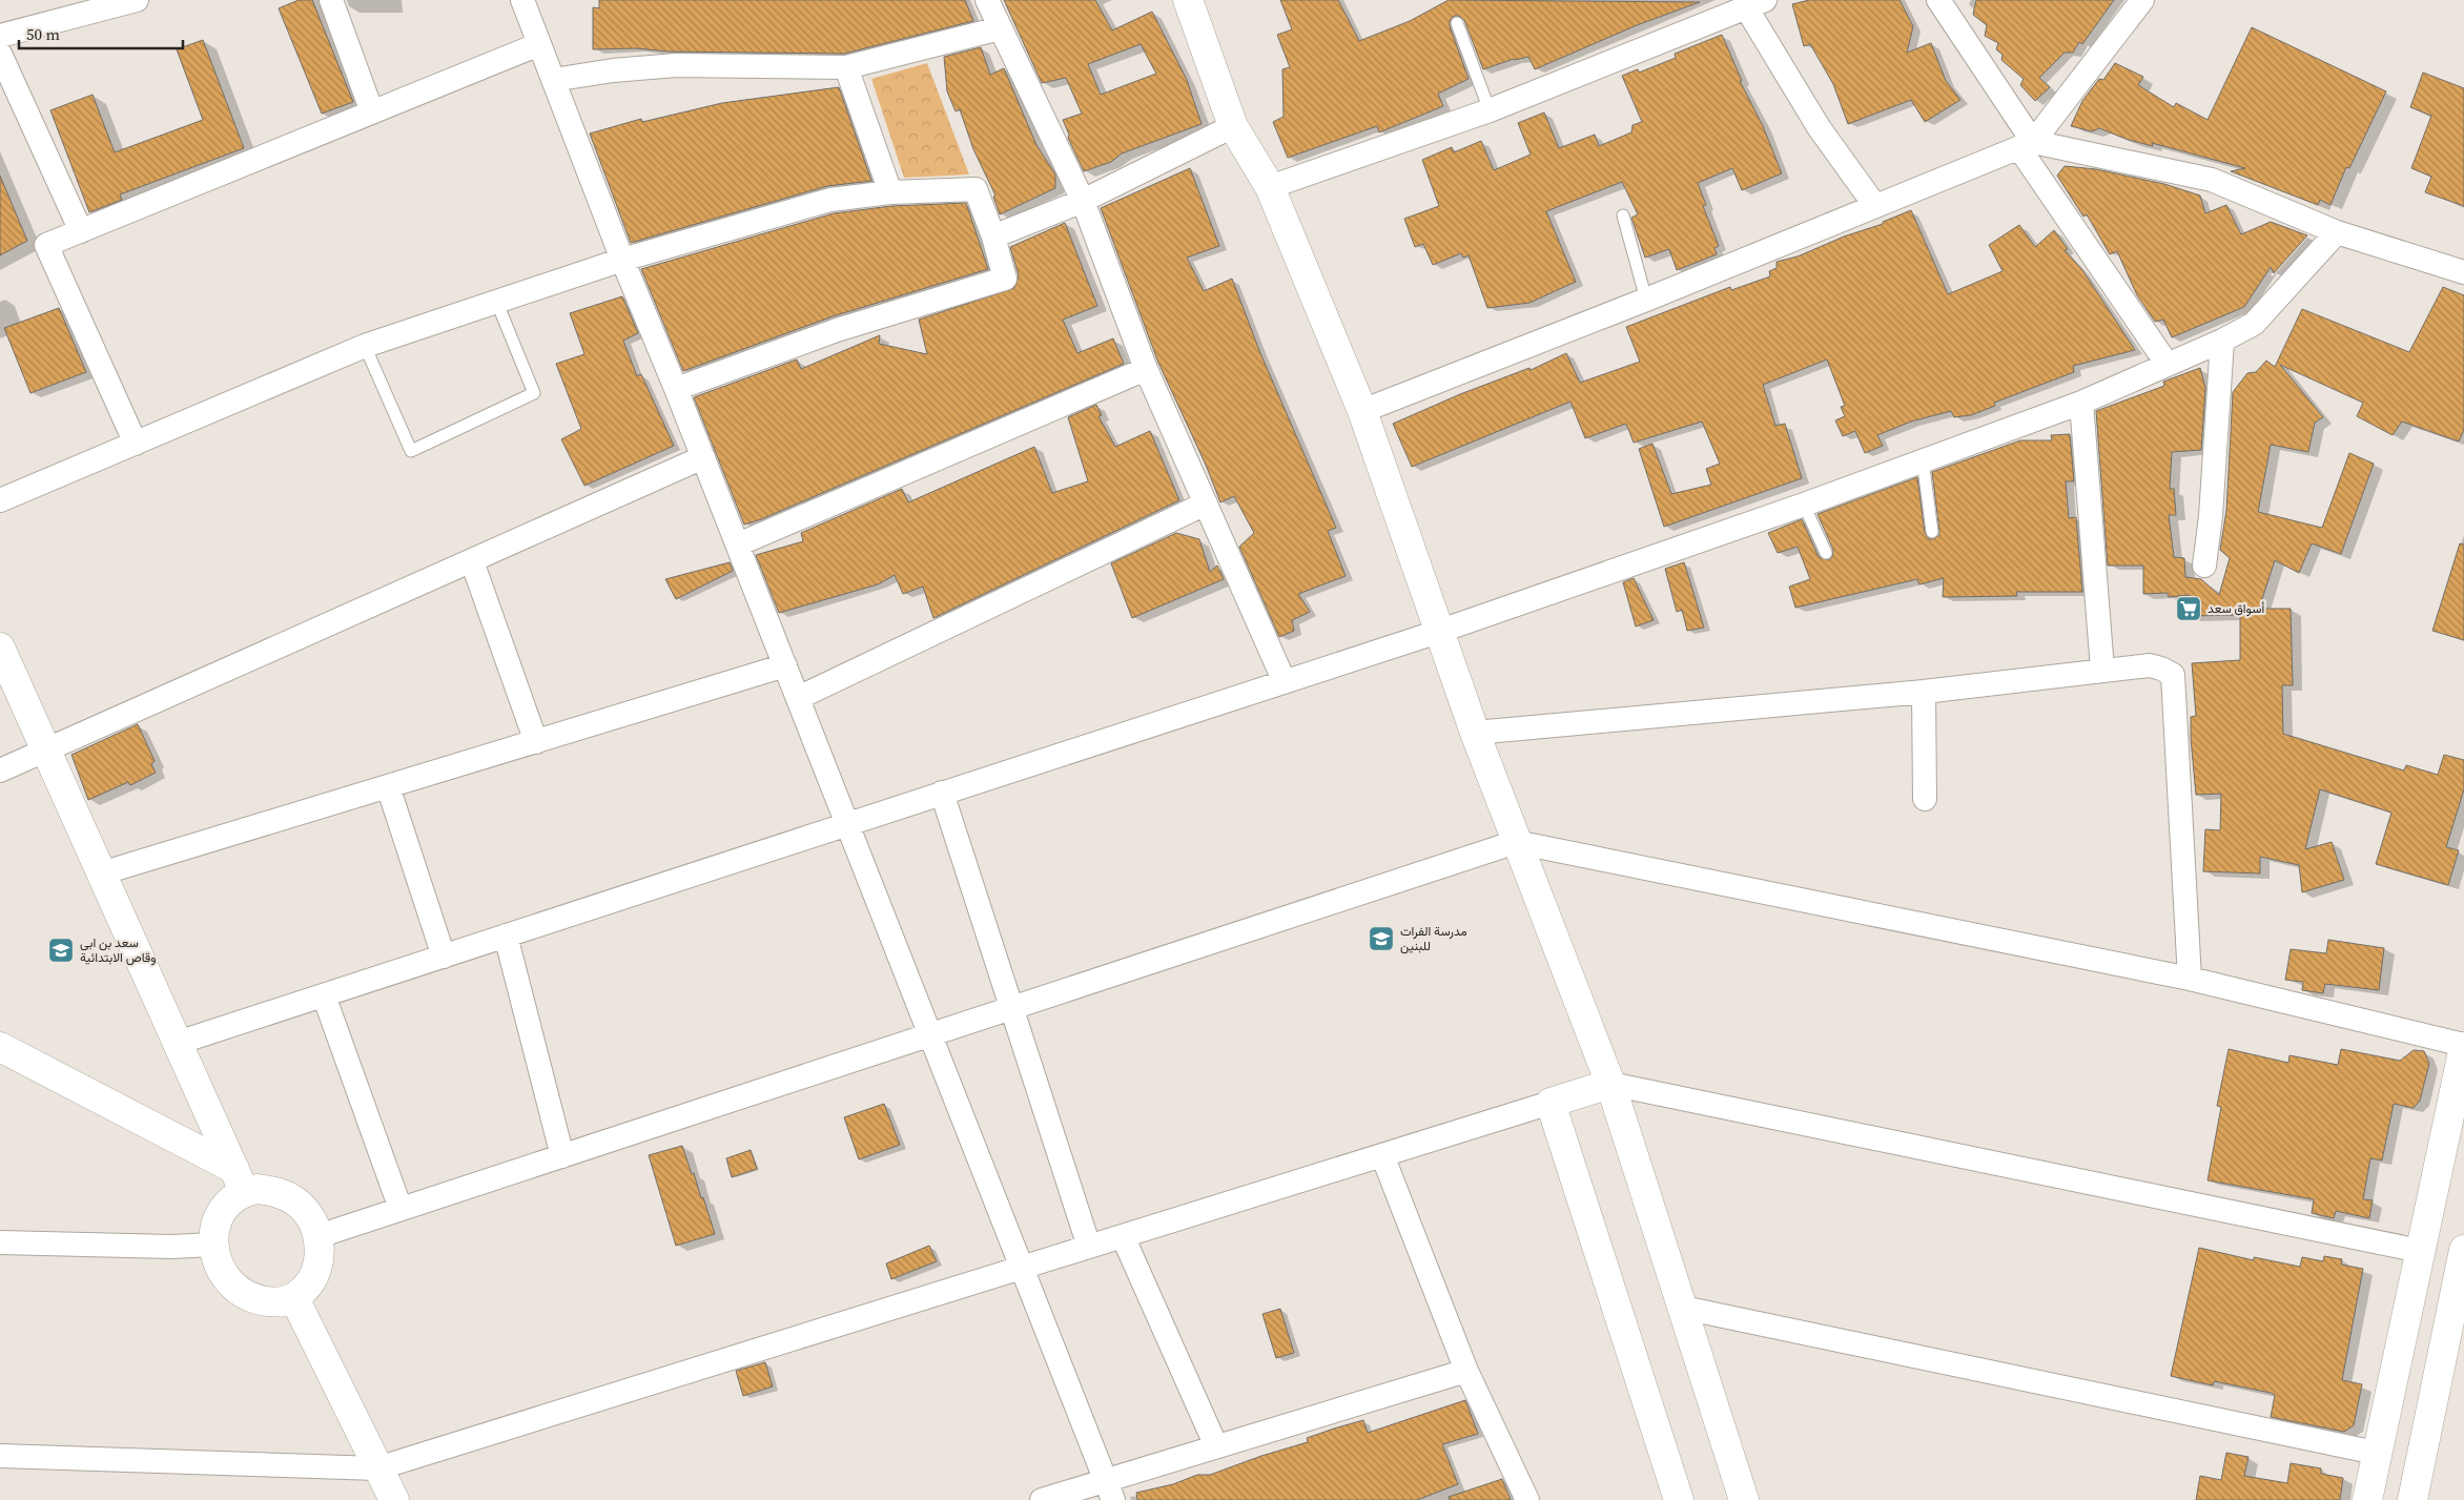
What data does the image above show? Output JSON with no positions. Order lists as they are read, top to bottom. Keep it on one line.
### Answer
{"places":{"supermarket":["أسواق سعد"],"school or university":["مدرسة الفرات للبنين","سعد بن ابي وقاص الابتدائية"]},"scale_bar":"50 m"}
